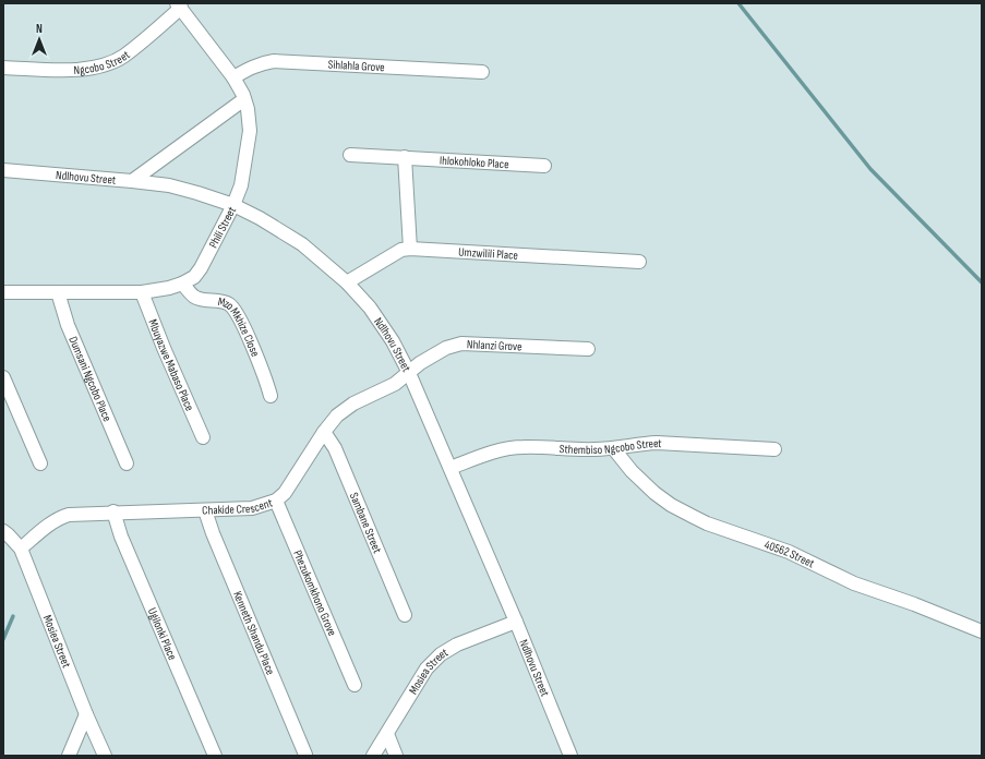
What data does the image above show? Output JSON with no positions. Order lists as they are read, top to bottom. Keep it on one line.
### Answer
{"streets":{"street":["Ngcobo Street","Sihlahla Grove","Ihlokohloko Place","Ndlhovu Street","Phili Street","Umzwilili Place","Mzo Mkhize Close","Nhlanzi Grove","Mbuyazwe Mabaso Place","Dumsani Ngcobo Place","Sthembiso Ngcobo Street","Chakide Crescent","Sambane Street","40562 Street","Phezukomkhono Grove","Kenneth Shandu Place","Ugilonki Place","Mosiea Street"]},"crossings":[["Ngcobo Street","Phili Street"],["Sihlahla Grove","Phili Street"],["Ndlhovu Street","Phili Street"],["Ndlhovu Street","Umzwilili Place"],["Ndlhovu Street","Nhlanzi Grove"],["Ndlhovu Street","Sthembiso Ngcobo Street"],["Ndlhovu Street","Chakide Crescent"],["Ndlhovu Street","Mosiea Street"],["Phili Street","Mzo Mkhize Close"],["Phili Street","Mbuyazwe Mabaso Place"],["Phili Street","Dumsani Ngcobo Place"],["Nhlanzi Grove","Chakide Crescent"],["Sthembiso Ngcobo Street","40562 Street"],["Chakide Crescent","Sambane Street"],["Chakide Crescent","Phezukomkhono Grove"],["Chakide Crescent","Kenneth Shandu Place"],["Chakide Crescent","Ugilonki Place"],["Chakide Crescent","Mosiea Street"]],"north":"top"}
